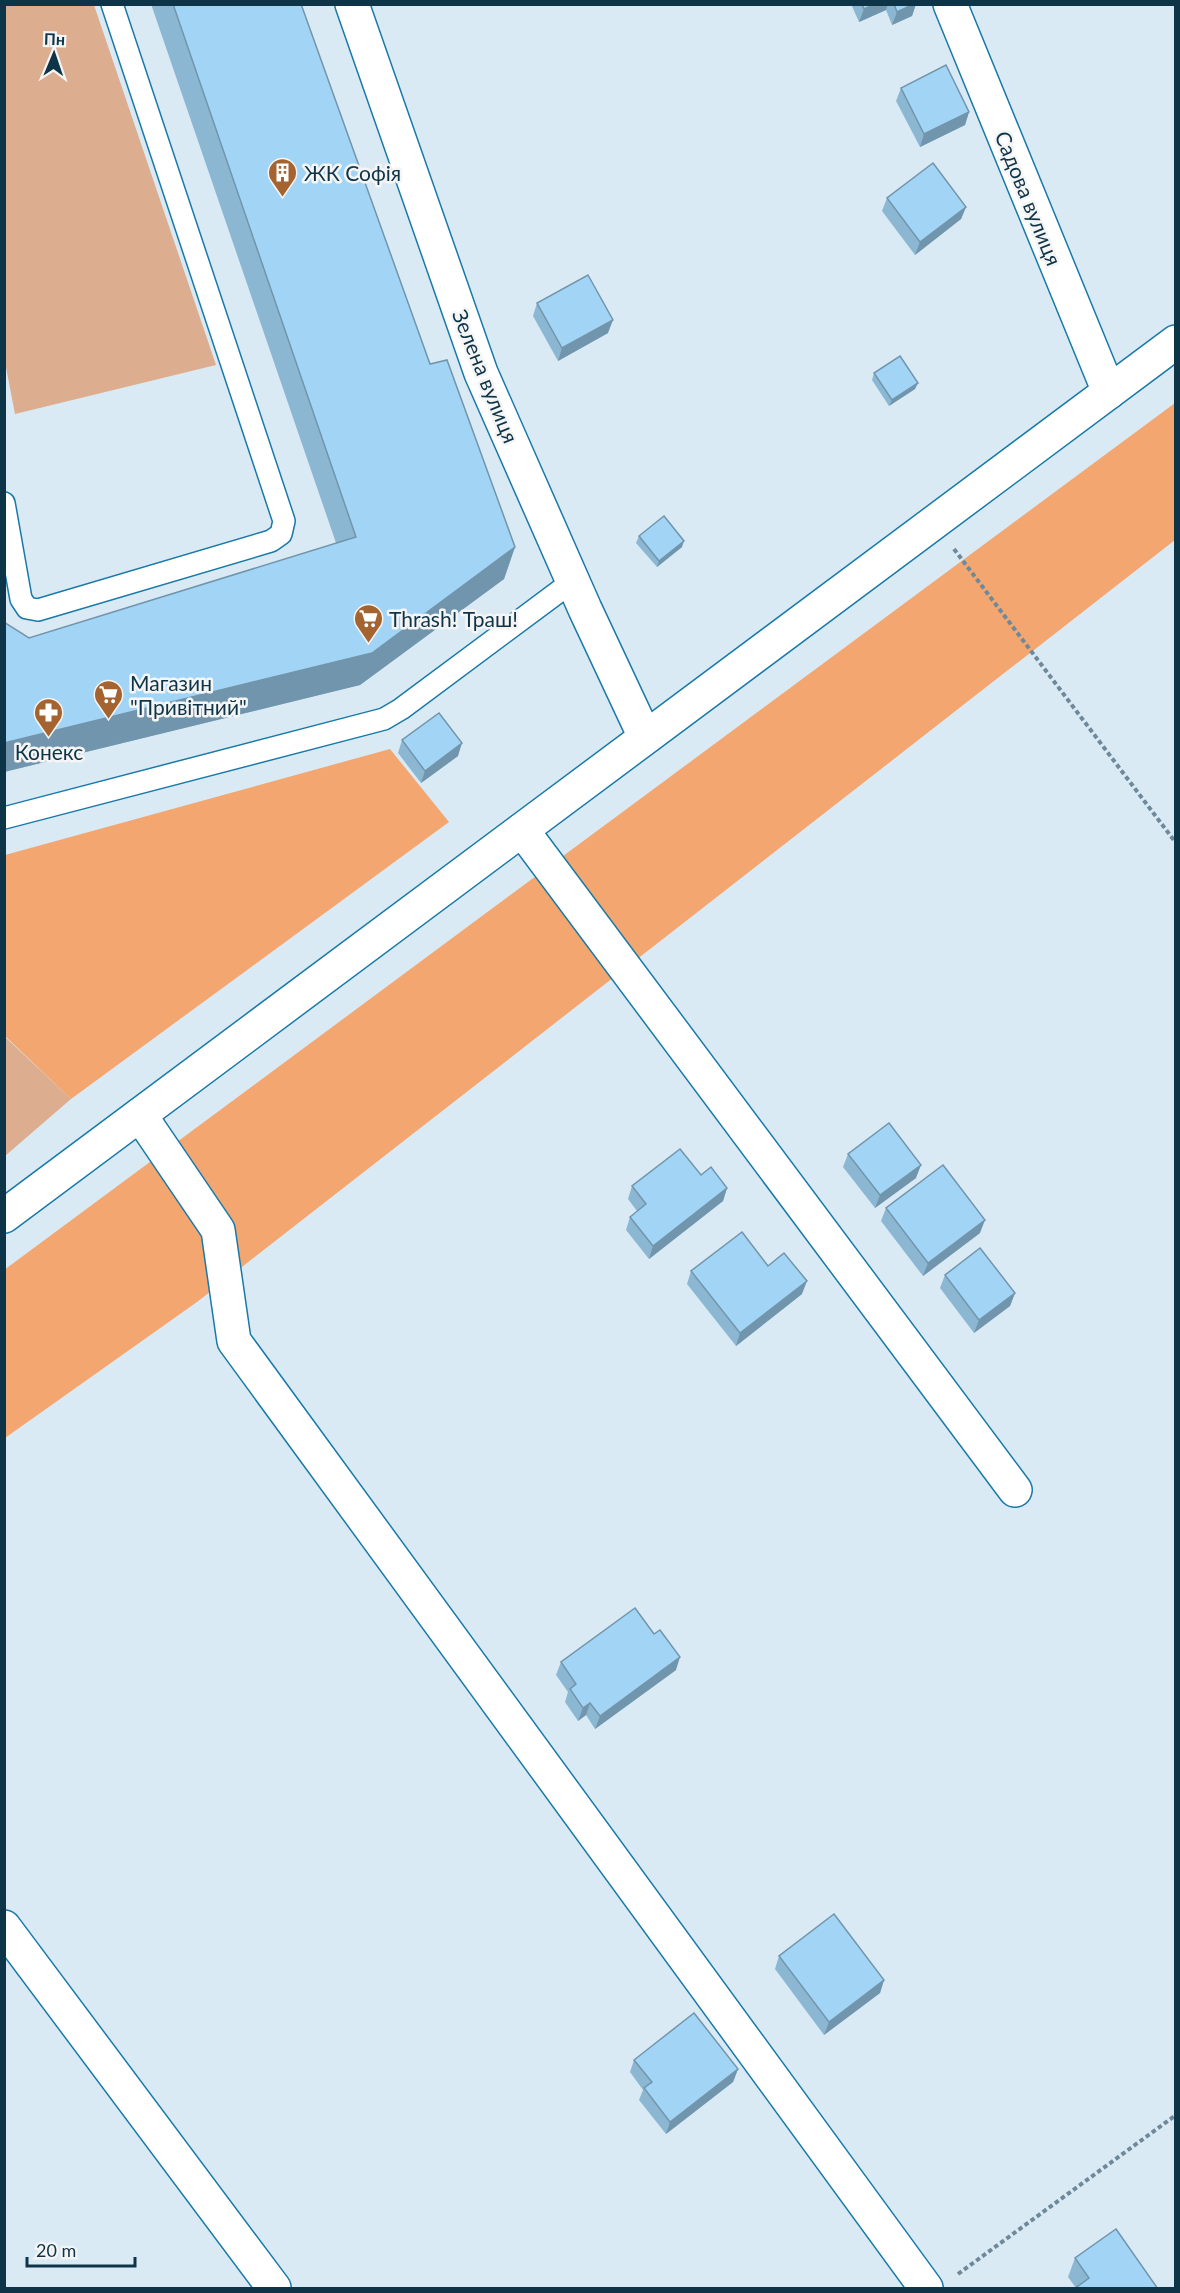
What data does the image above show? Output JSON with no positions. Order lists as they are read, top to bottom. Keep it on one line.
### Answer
{"streets":{"street":["Садова вулиця","Зелена вулиця"]},"places":{"building":["ЖК Софія"],"supermarket":["Thrash! Траш!","Магазин \"Привітний\""],"pharmacy":["Конекс"]},"scale_bar":"20 m","north":"top"}
